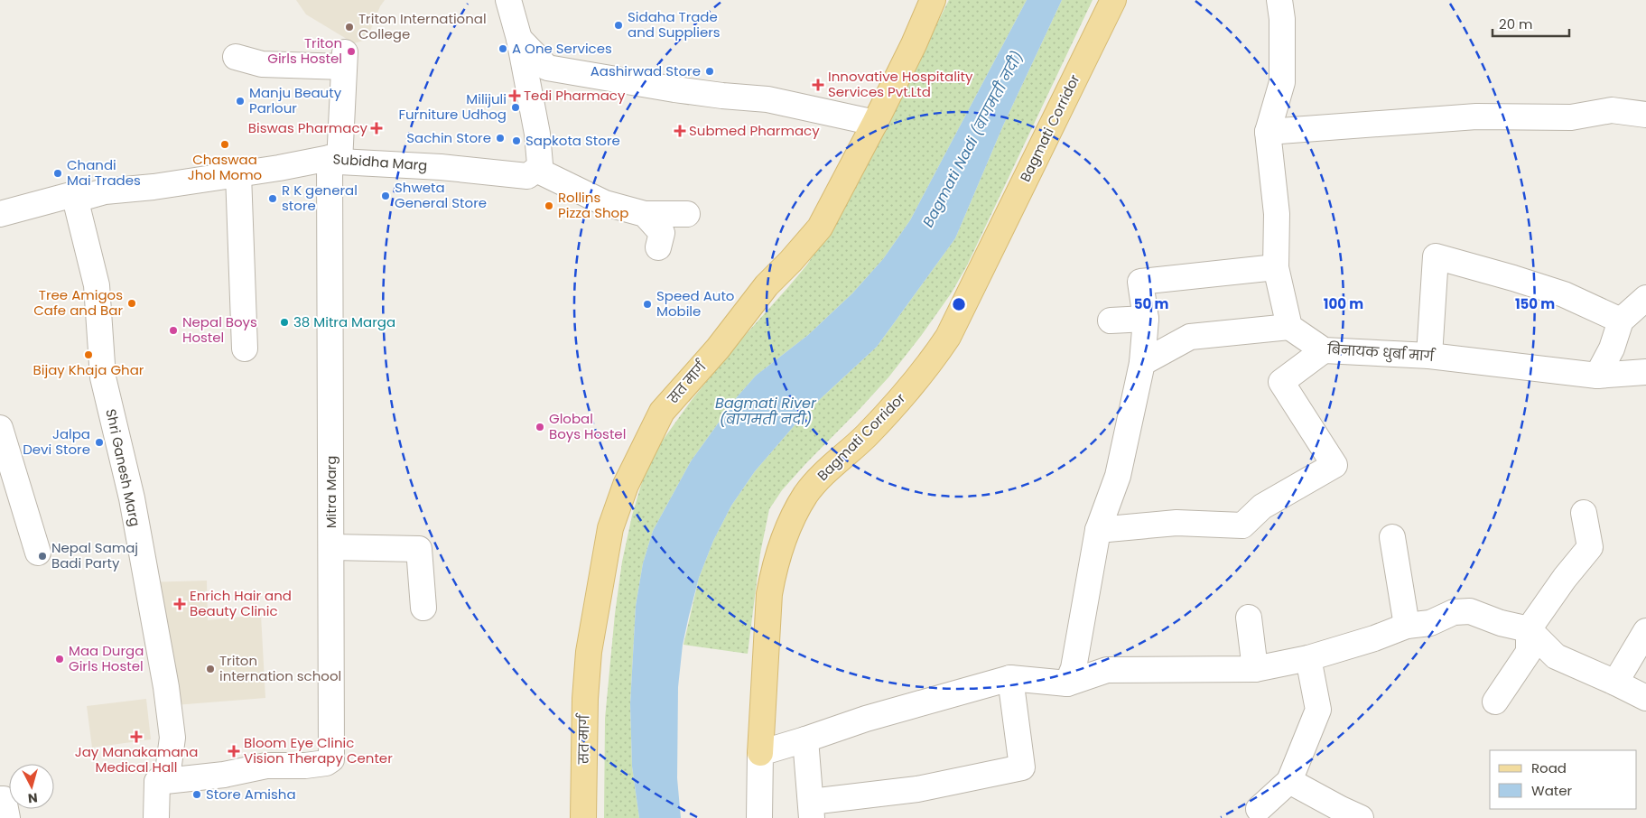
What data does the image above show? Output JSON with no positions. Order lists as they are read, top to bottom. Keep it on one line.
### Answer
{"streets":{"main road":["Bagmati Corridor","सत मार्ग"],"street":["Subidha Marg","बिनायक धुर्बा मार्ग","Shri Ganesh Marg","Mitra Marg"]},"crossings":[["Subidha Marg","Shri Ganesh Marg"],["Subidha Marg","Mitra Marg"],["Shri Ganesh Marg","Mitra Marg"]],"water":["Bagmati Nadi (बागमती नदी)","Bagmati River (बागमती नदी)"],"places":{"other":["Sidaha Trade and Suppliers","Triton International College","A One Services","Triton Girls Hostel","Aashirwad Store","Manju Beauty Parlour","Milijuli Furniture Udhog","Sachin Store","Sapkota Store","Chaswaa Jhol Momo","Chandi Mai Trades","Shweta General Store","R K general store","Rollins Pizza Shop","Tree Amigos Cafe and Bar","Speed Auto Mobile","38 Mitra Marga","Nepal Boys Hostel","Bijay Khaja Ghar","Global Boys Hostel","Jalpa Devi Store","Nepal Samaj Badi Party","Maa Durga Girls Hostel","Triton internation school","Store Amisha"],"health":["Innovative Hospitality Services Pvt.Ltd","Tedi Pharmacy","Biswas Pharmacy","Submed Pharmacy","Enrich Hair and Beauty Clinic","Jay Manakamana Medical Hall","Bloom Eye Clinic Vision Therapy Center"]},"legend":["Road","Water"],"scale_bar":"20 m","north":"bottom","rings":["50 m","100 m","150 m"]}
